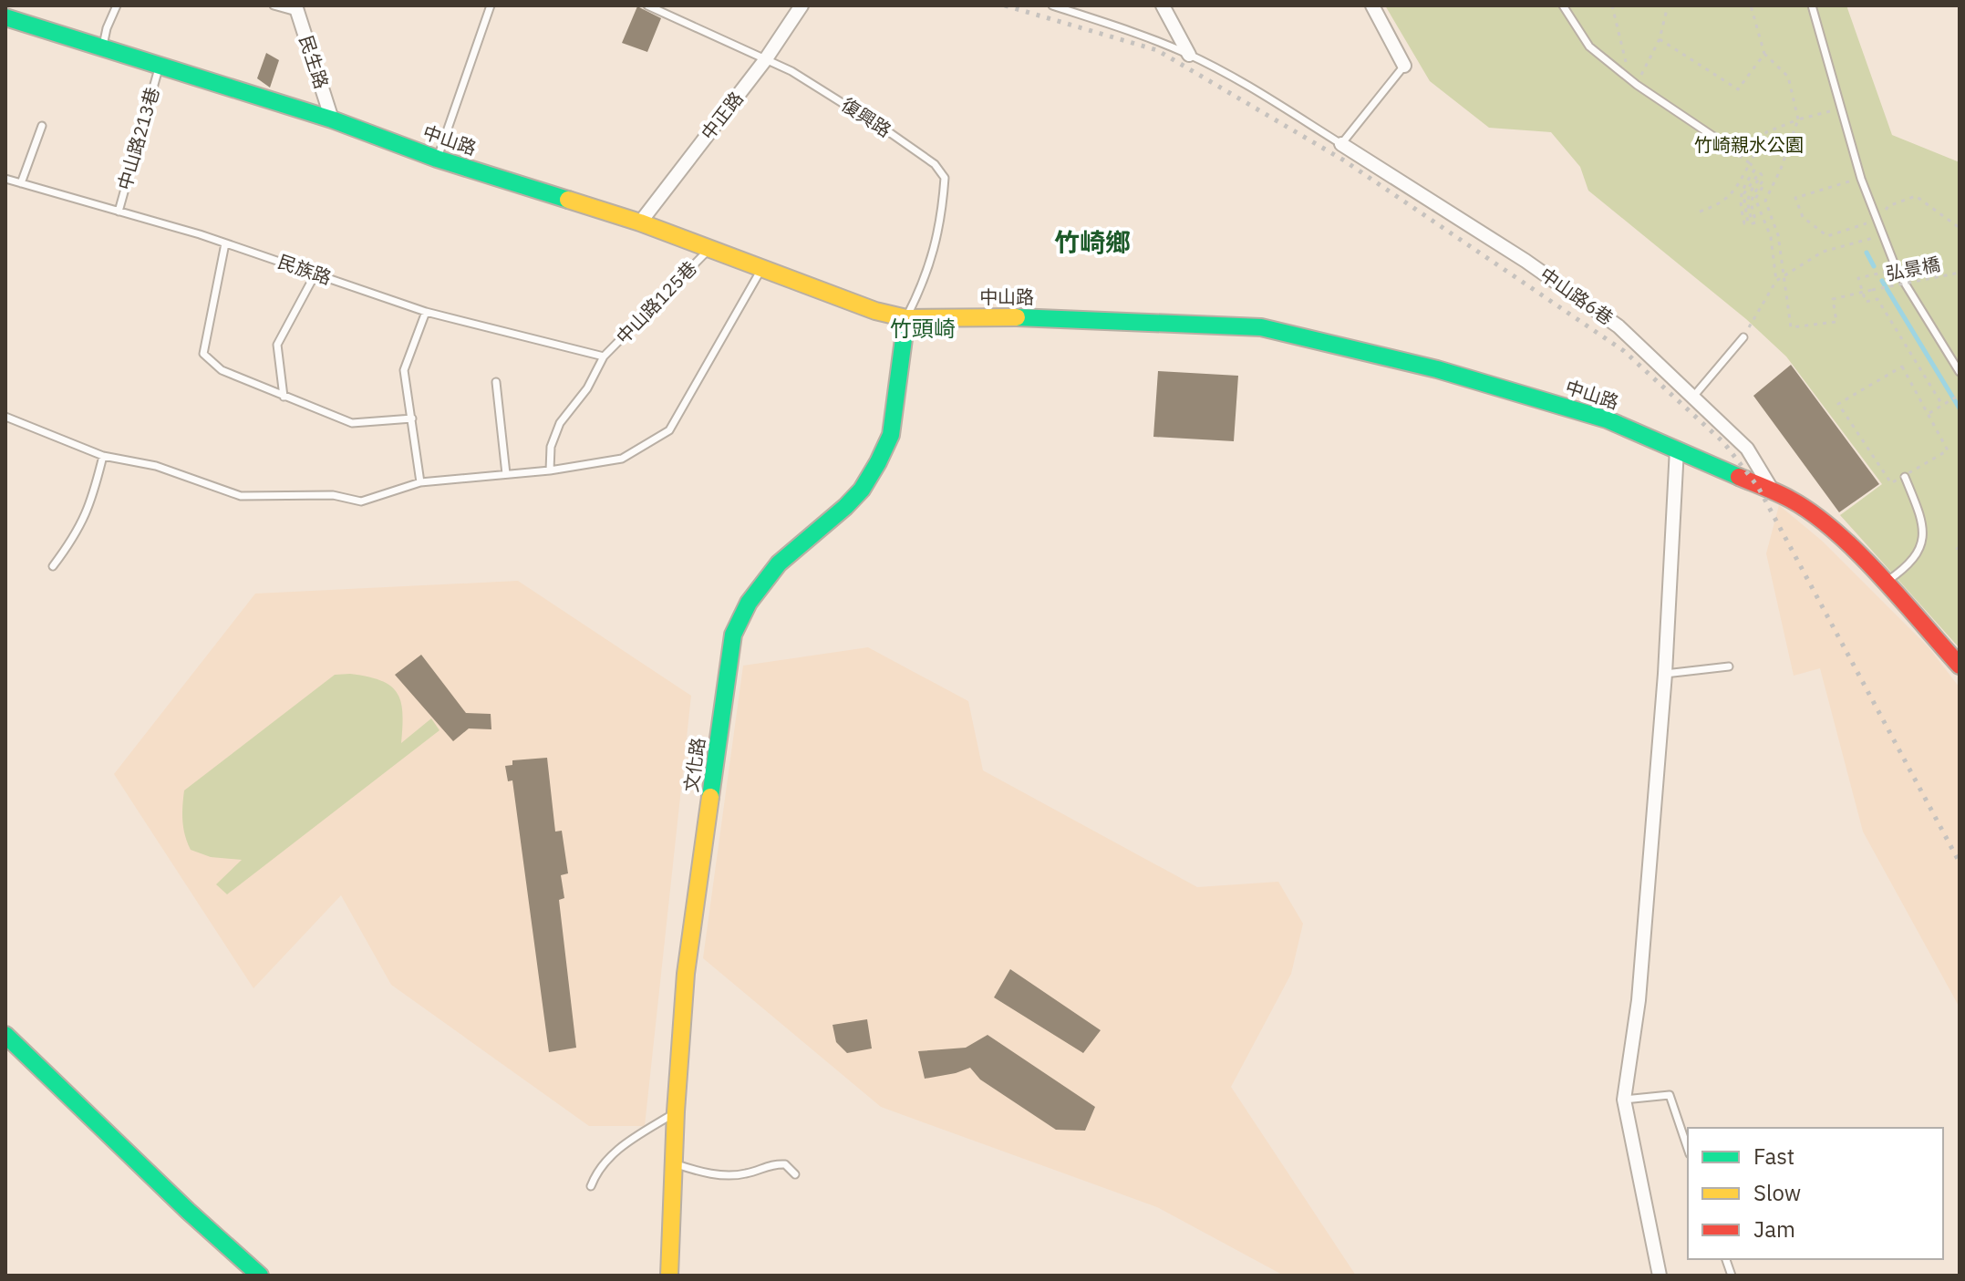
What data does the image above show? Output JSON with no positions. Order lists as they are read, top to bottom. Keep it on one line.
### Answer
{"streets":{"street":["民生路","中正路","中山路","中山路6巷","文化路"],"lane":["復興路","中山路213巷","民族路","中山路125巷"],"path":["弘景橋"]},"crossings":[["民生路","中山路"],["中正路","復興路"],["中正路","中山路"],["復興路","中山路"],["復興路","文化路"],["中山路213巷","中山路"],["中山路213巷","民族路"],["中山路","中山路6巷"],["中山路","中山路125巷"],["中山路","文化路"],["民族路","中山路125巷"]],"districts":["竹崎鄉","竹頭崎"],"parks":["竹崎親水公園"],"legend":["Fast","Slow","Jam"]}
